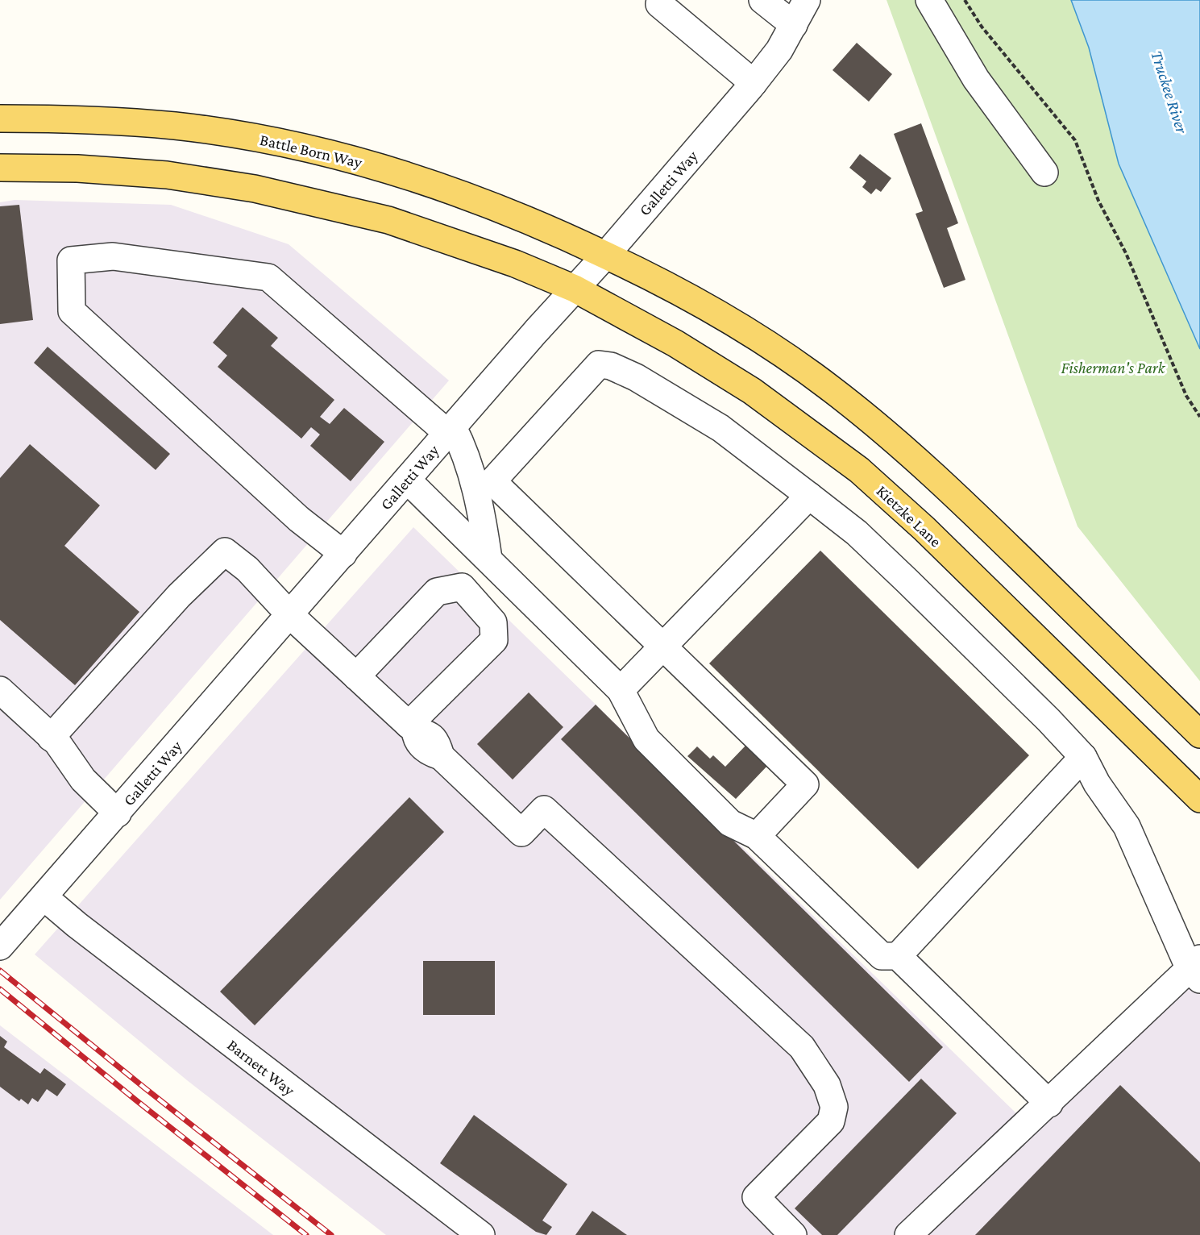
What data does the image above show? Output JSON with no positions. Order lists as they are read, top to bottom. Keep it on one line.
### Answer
{"streets":{"main road":["Battle Born Way","Kietzke Lane"],"street":["Galletti Way","Barnett Way"]},"crossings":[["Battle Born Way","Galletti Way"],["Galletti Way","Kietzke Lane"],["Galletti Way","Barnett Way"]],"water":["Truckee River"],"parks":["Fisherman's Park"]}
